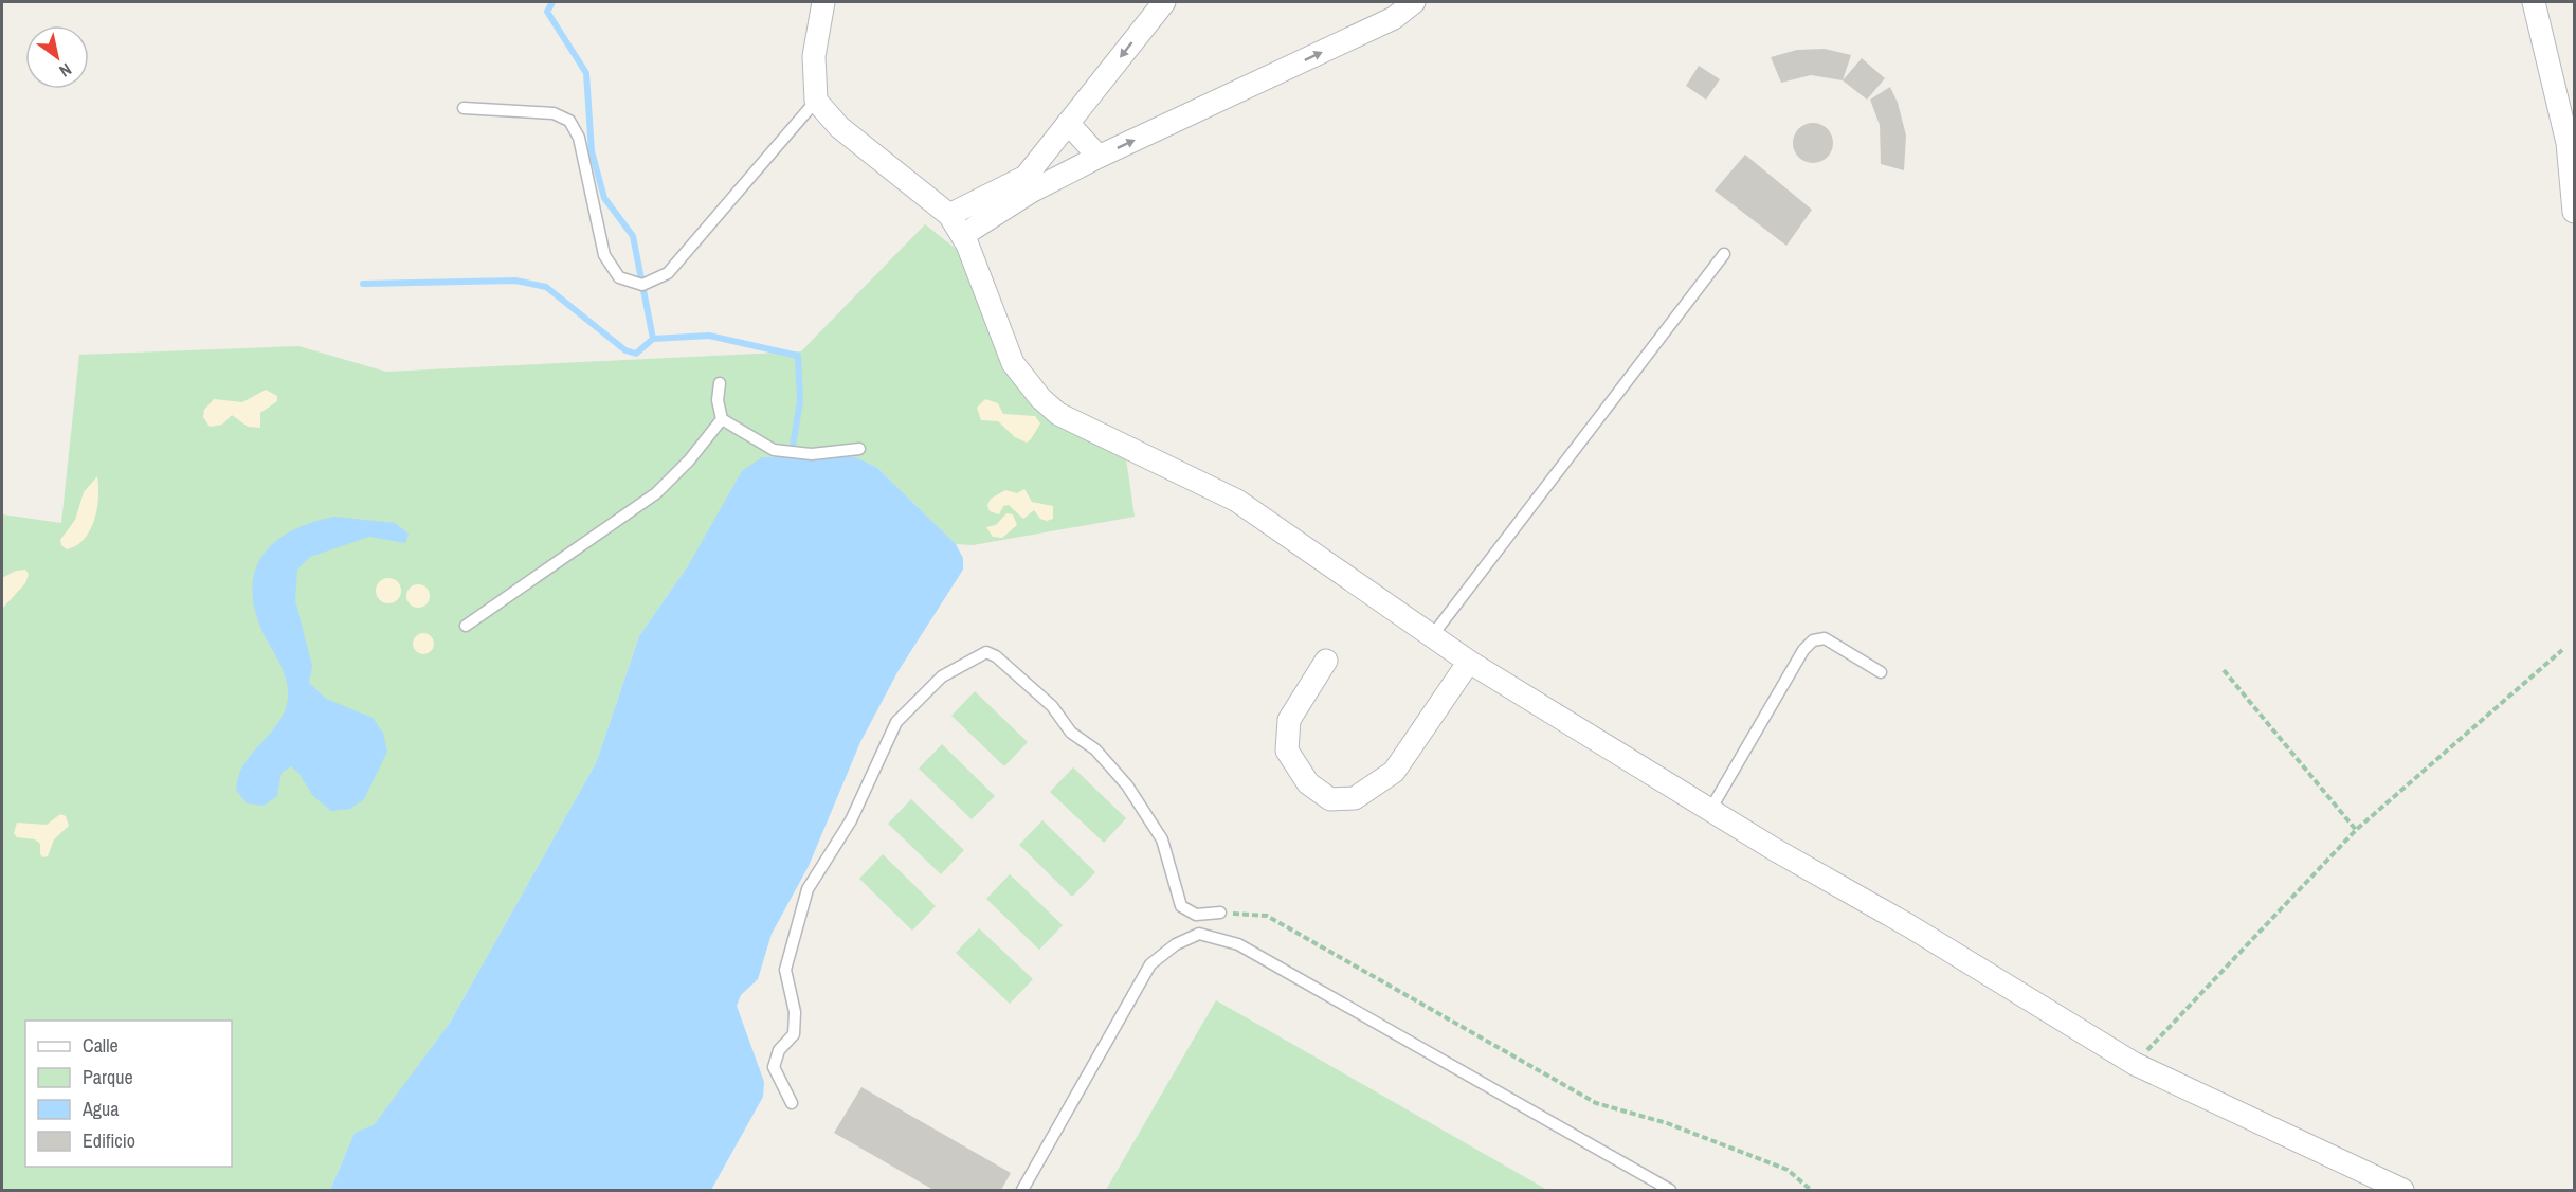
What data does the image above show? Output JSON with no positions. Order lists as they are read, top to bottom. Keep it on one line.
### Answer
{"legend":["Calle","Parque","Agua","Edificio"],"north":"bottom right"}
